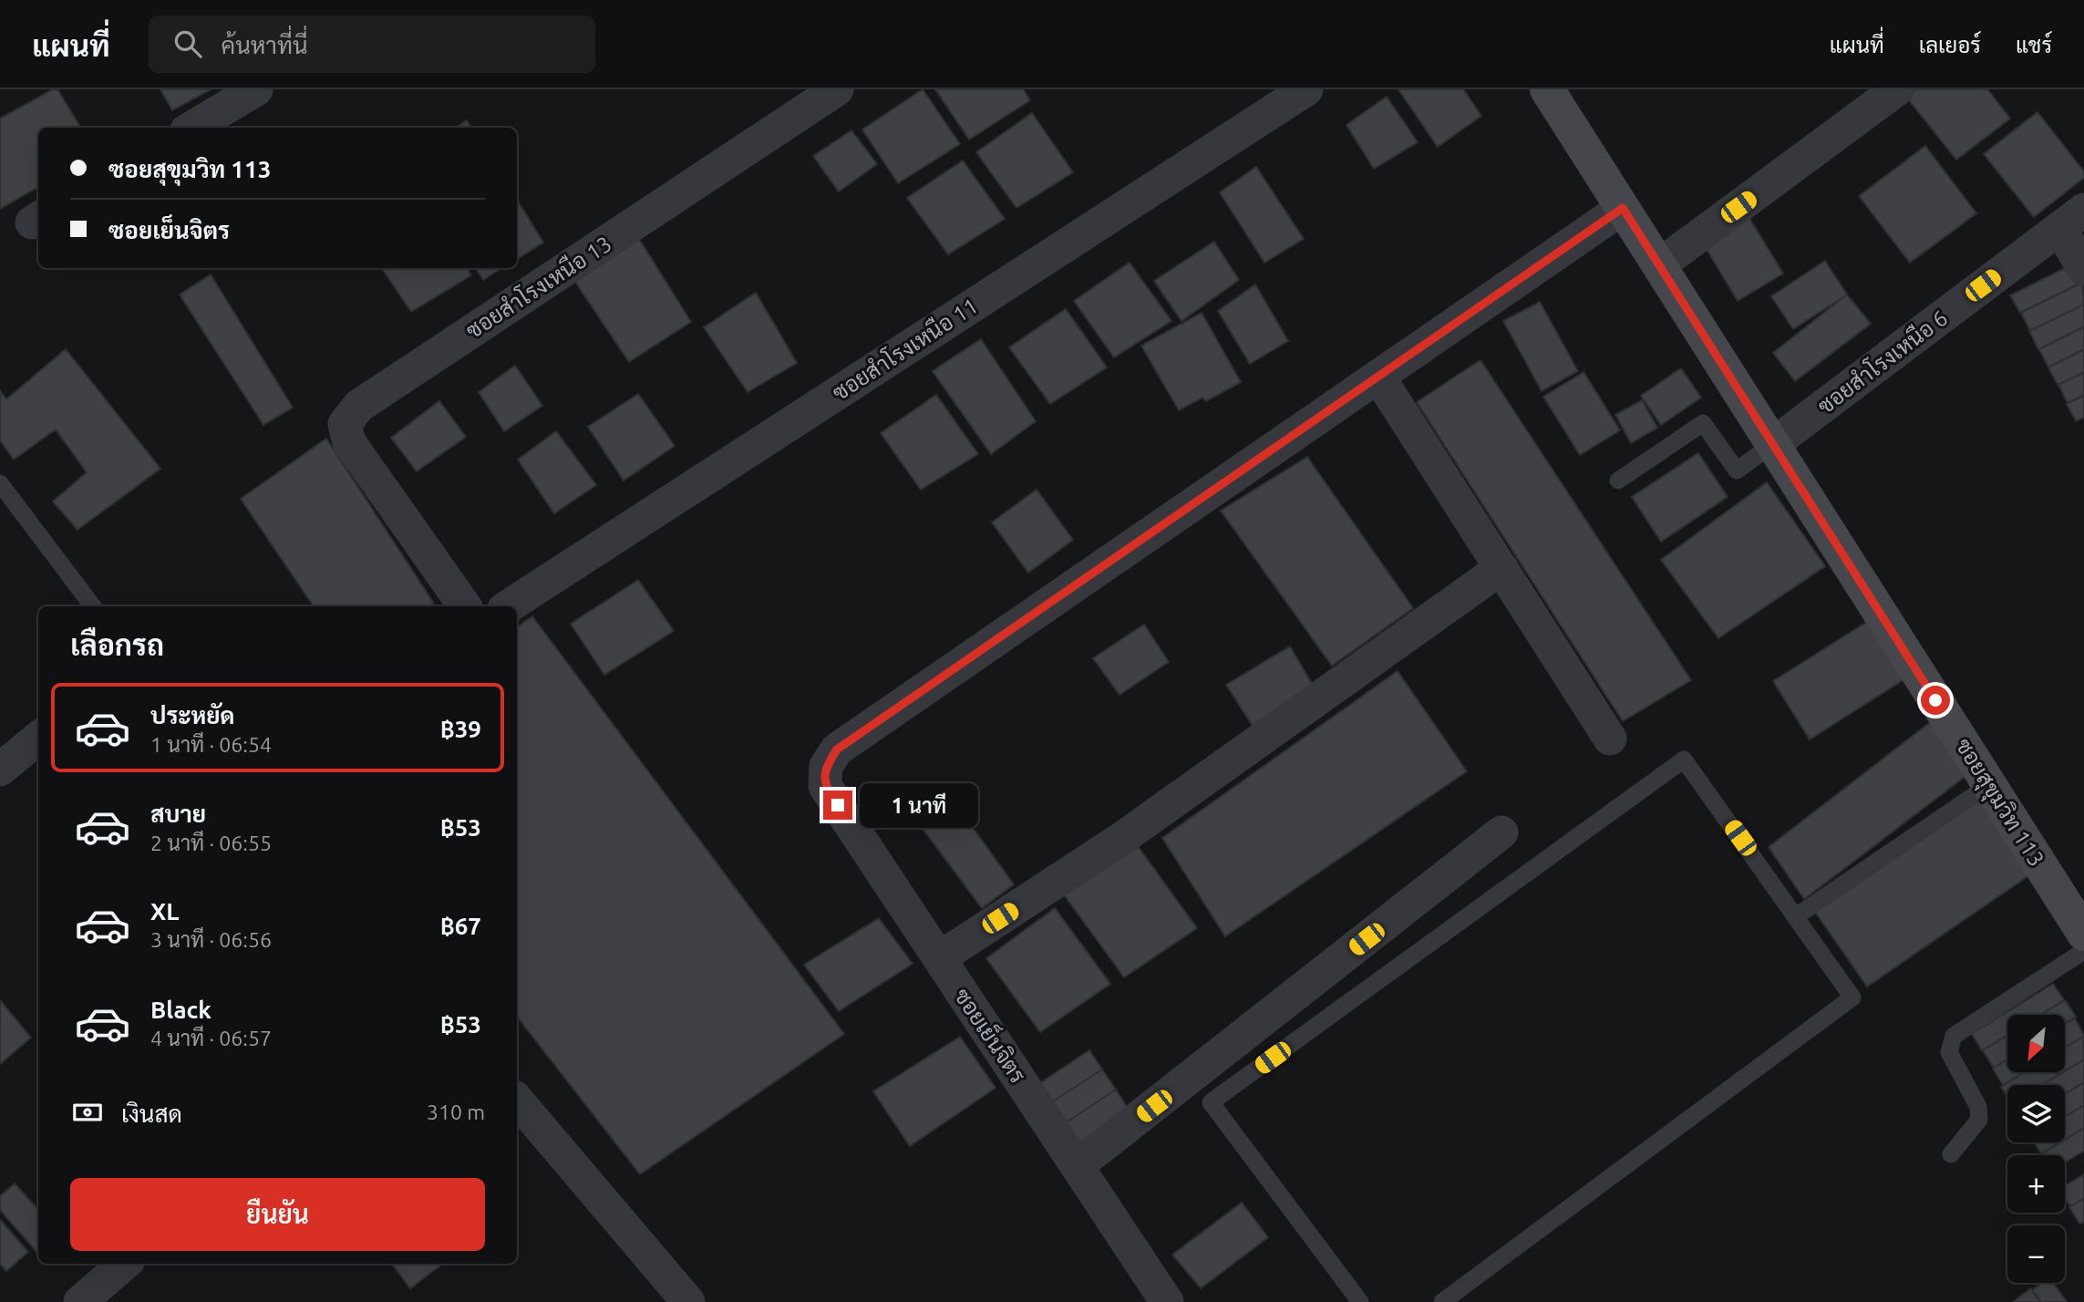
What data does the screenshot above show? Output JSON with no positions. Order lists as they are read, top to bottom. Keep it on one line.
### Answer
{"streets":{"main road":["ซอยสุขุมวิท 113"],"street":["ซอยสำโรงเหนือ 13","ซอยสำโรงเหนือ 11","ซอยสำโรงเหนือ 6","ซอยเย็นจิตร"]},"crossings":[["ซอยสำโรงเหนือ 6","ซอยสุขุมวิท 113"]],"north":"bottom left","page":{"header":"แผนที่","search":"ค้นหาที่นี่","nav":["แผนที่","เลเยอร์","แชร์"],"banner":["ซอยสุขุมวิท 113","ซอยเย็นจิตร"],"heading":"เลือกรถ","list":[{"name":"ประหยัด","note":"1 นาที · 06:54","value":"฿39"},{"name":"สบาย","note":"2 นาที · 06:55","value":"฿53"},{"name":"XL","note":"3 นาที · 06:56","value":"฿67"},{"name":"Black","note":"4 นาที · 06:57","value":"฿53"}],"bubble":"1 นาที","map_buttons":["+","−"],"pay":["เงินสด","310 m"],"buttons":"ยืนยัน"}}
